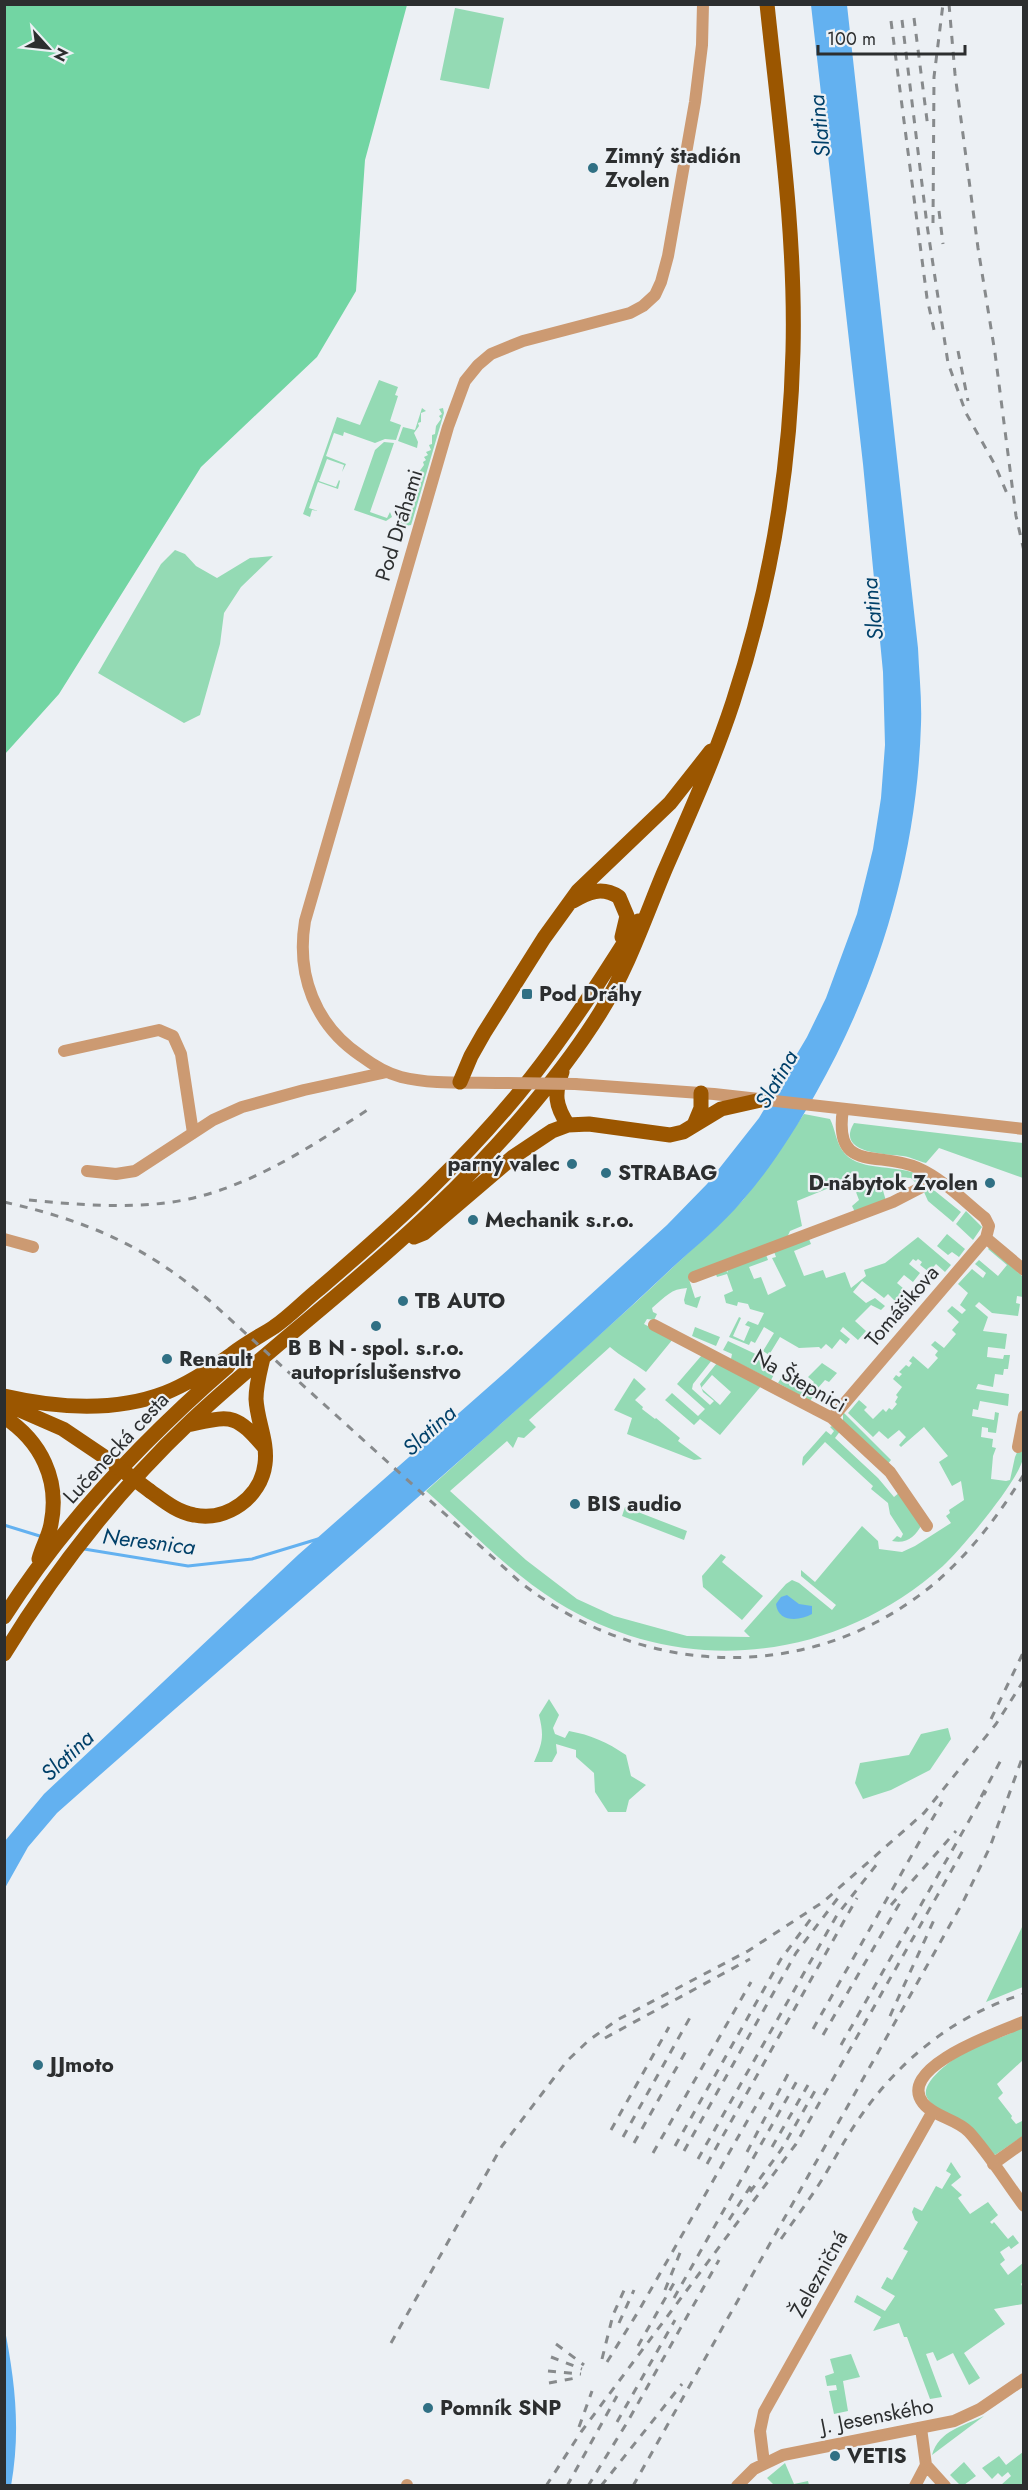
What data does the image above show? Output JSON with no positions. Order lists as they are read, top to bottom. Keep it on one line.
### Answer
{"streets":{"main road":["Lučenecká cesta"],"street":["Pod Dráhami","Tomášikova","Na Štepnici","Železničná","J. Jesenského"]},"crossings":[["Tomášikova","Na Štepnici"],["Železničná","J. Jesenského"]],"water":["Slatina","Neresnica"],"places":{"other":["Zimný štadión Zvolen","parný valec","STRABAG","D-nábytok Zvolen","Mechanik s.r.o.","TB AUTO","B B N - spol. s.r.o. autopríslušenstvo","Renault","BIS audio","JJmoto","Pomník SNP","VETIS"],"transit":["Pod Dráhy"]},"scale_bar":"100 m","north":"bottom right"}
